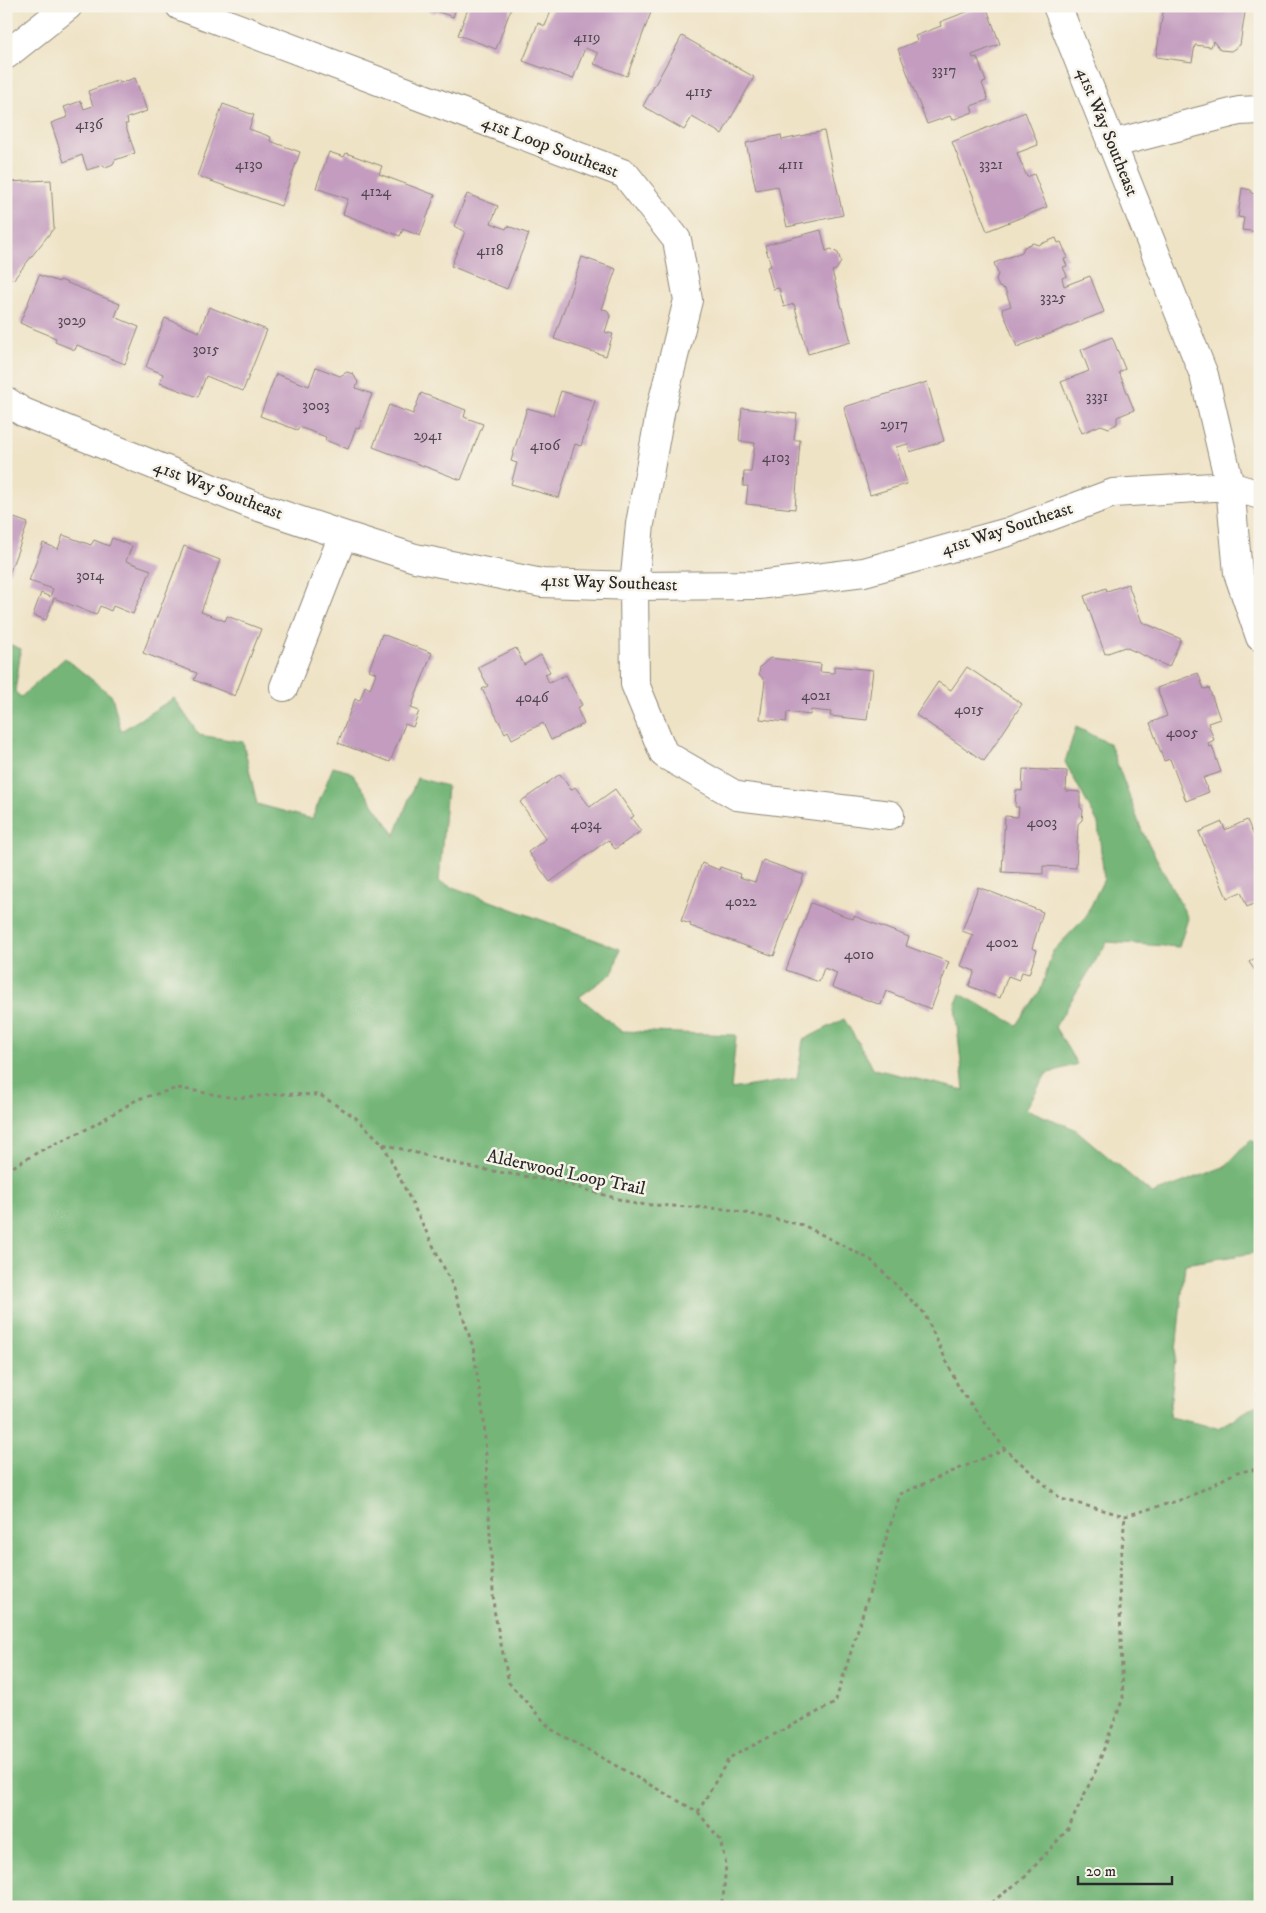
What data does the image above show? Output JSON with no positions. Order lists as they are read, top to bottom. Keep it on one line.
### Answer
{"streets":{"street":["41st Way Southeast","41st Loop Southeast"],"path":["Alderwood Loop Trail"]},"crossings":[["41st Way Southeast","41st Loop Southeast"]],"house_numbers":["4119","3317","4115","4136","4130","4111","3321","4124","4118","3325","3029","3015","3331","3003","2917","2941","4106","4103","3014","4021","4046","4015","4005","4003","4034","4022","4002","4010"],"scale_bar":"20 m"}
